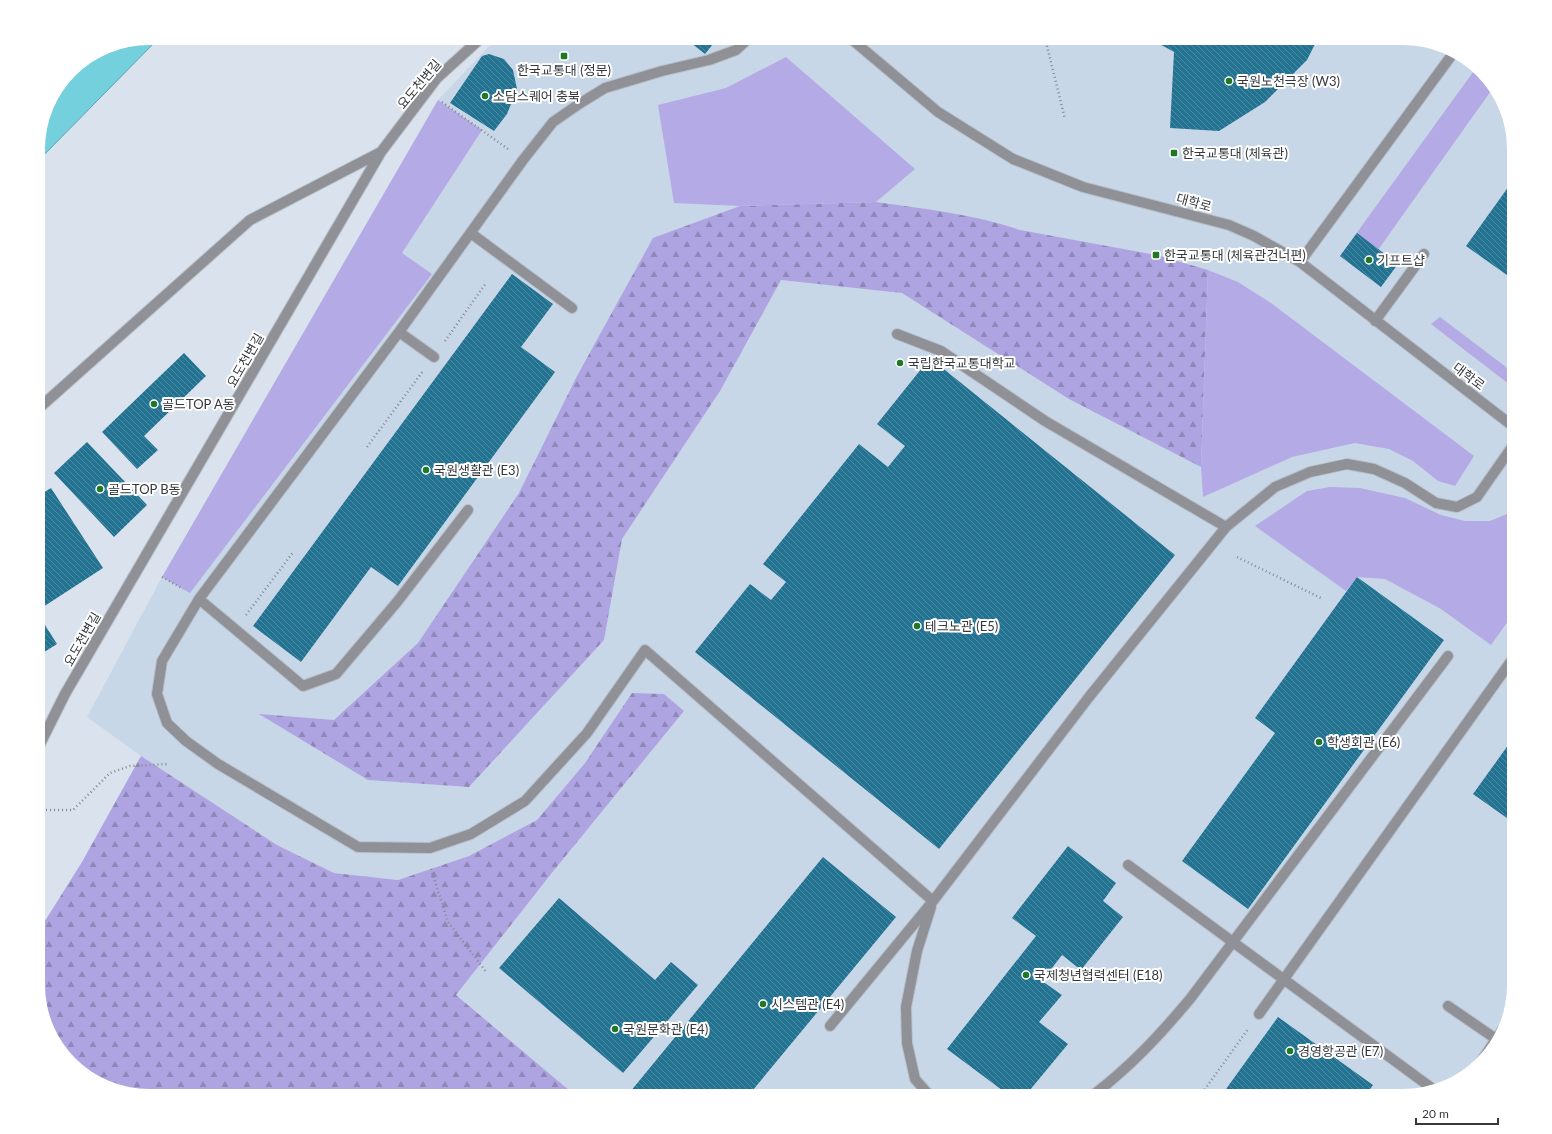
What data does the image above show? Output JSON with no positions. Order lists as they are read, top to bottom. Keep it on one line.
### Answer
{"streets":{"street":["요도천변길","대학로"]},"places":{"transit":["한국교통대 (정문)","한국교통대 (체육관)","한국교통대 (체육관건너편)"],"other":["국원노천극장 (W3)","소담스퀘어 충북","기프트샵","국립한국교통대학교","골드TOP A동","국원생활관 (E3)","골드TOP B동","테크노관 (E5)","학생회관 (E6)","국제청년협력센터 (E18)","시스템관 (E4)","국원문화관 (E4)","경영항공관 (E7)"]},"scale_bar":"20 m"}
